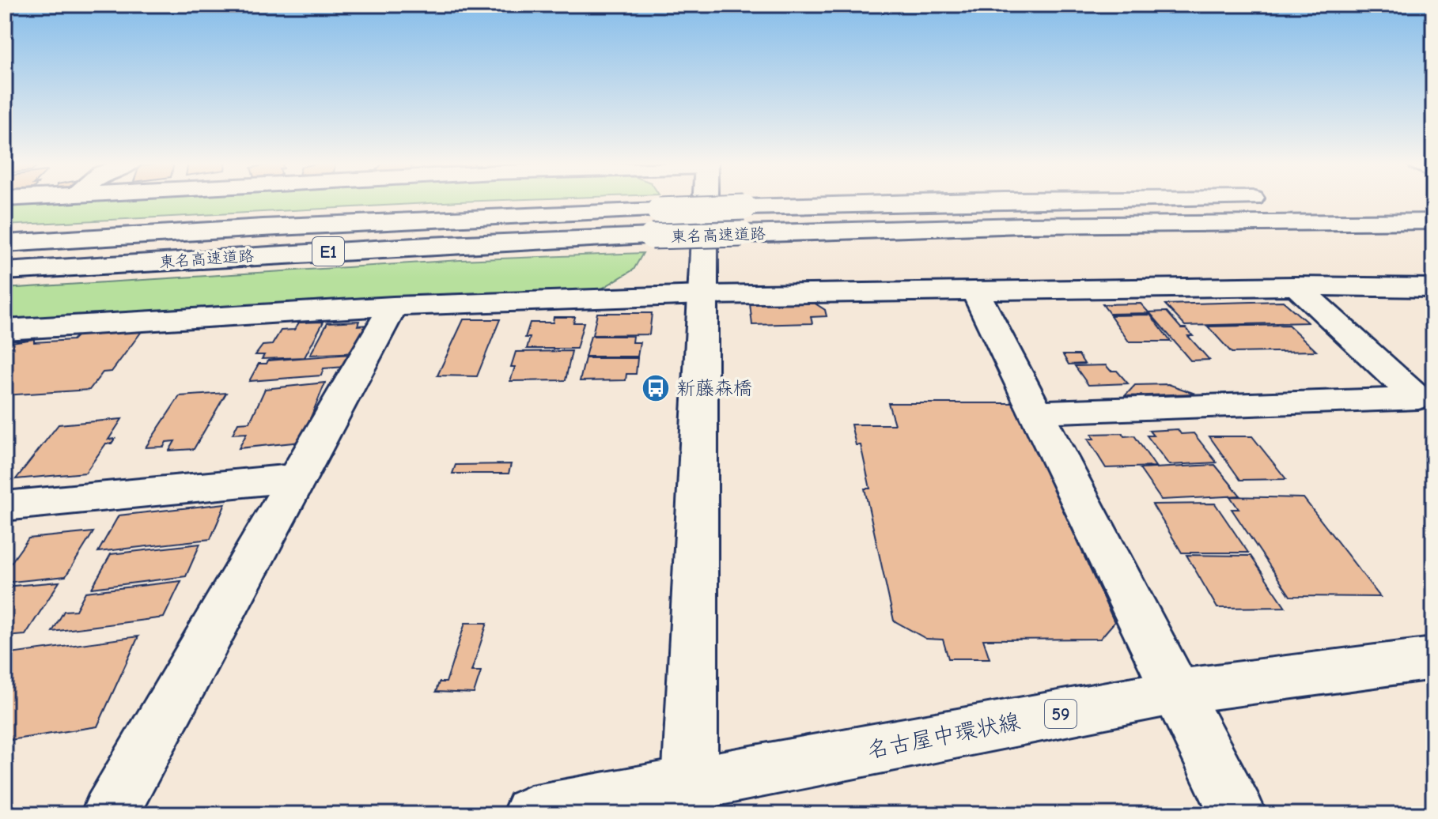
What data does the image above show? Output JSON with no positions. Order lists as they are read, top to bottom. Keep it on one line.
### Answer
{"streets":{"main road":["東名高速道路","E1","59","名古屋中環状線"]},"places":{"bus stop":["新藤森橋"]}}
